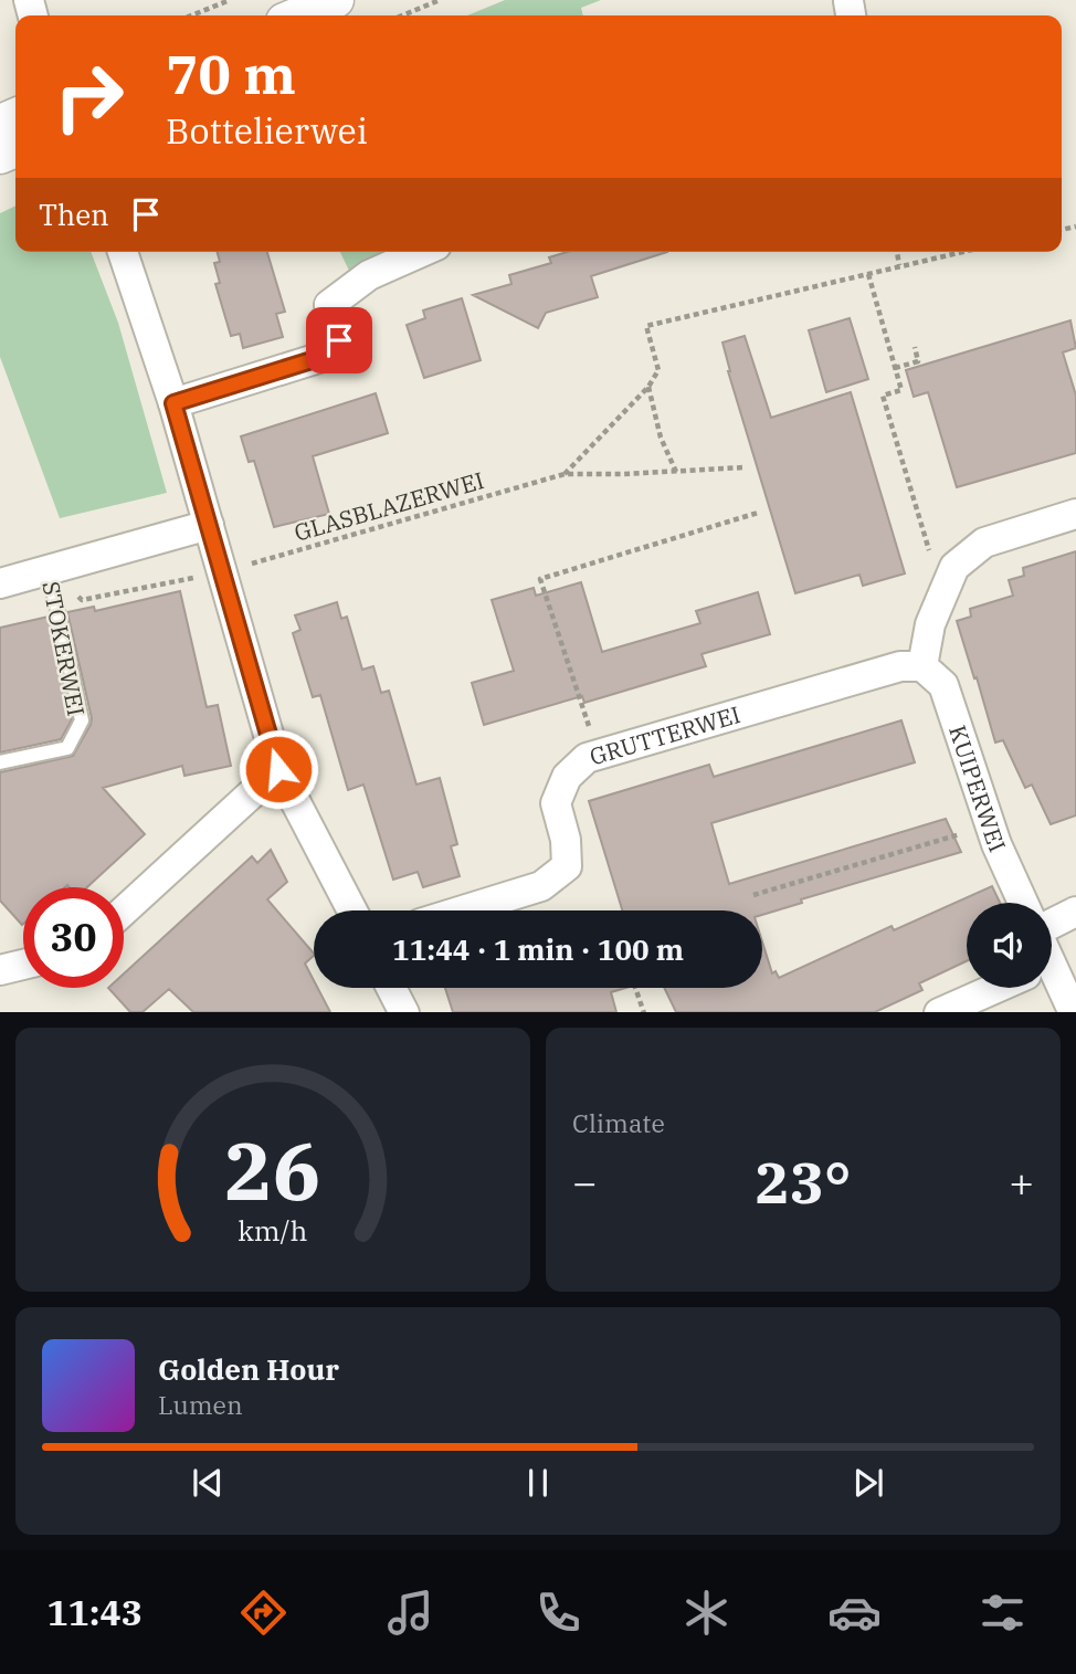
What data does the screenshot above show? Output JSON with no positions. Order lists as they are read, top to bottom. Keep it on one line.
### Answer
{"streets":{"street":["STOKERWEI","GRUTTERWEI","KUIPERWEI"],"path":["GLASBLAZERWEI"]},"crossings":[["GLASBLAZERWEI","STOKERWEI"],["GRUTTERWEI","KUIPERWEI"]],"page":{"turn":["70 m","Bottelierwei"],"then":"Then","limit":"30","trip":"11:44 · 1 min · 100 m","tile":"Climate","heat":["−","23°","+"],"song":["Golden Hour","Lumen"],"tabs":"11:43","gauge":["26","km/h"]}}
